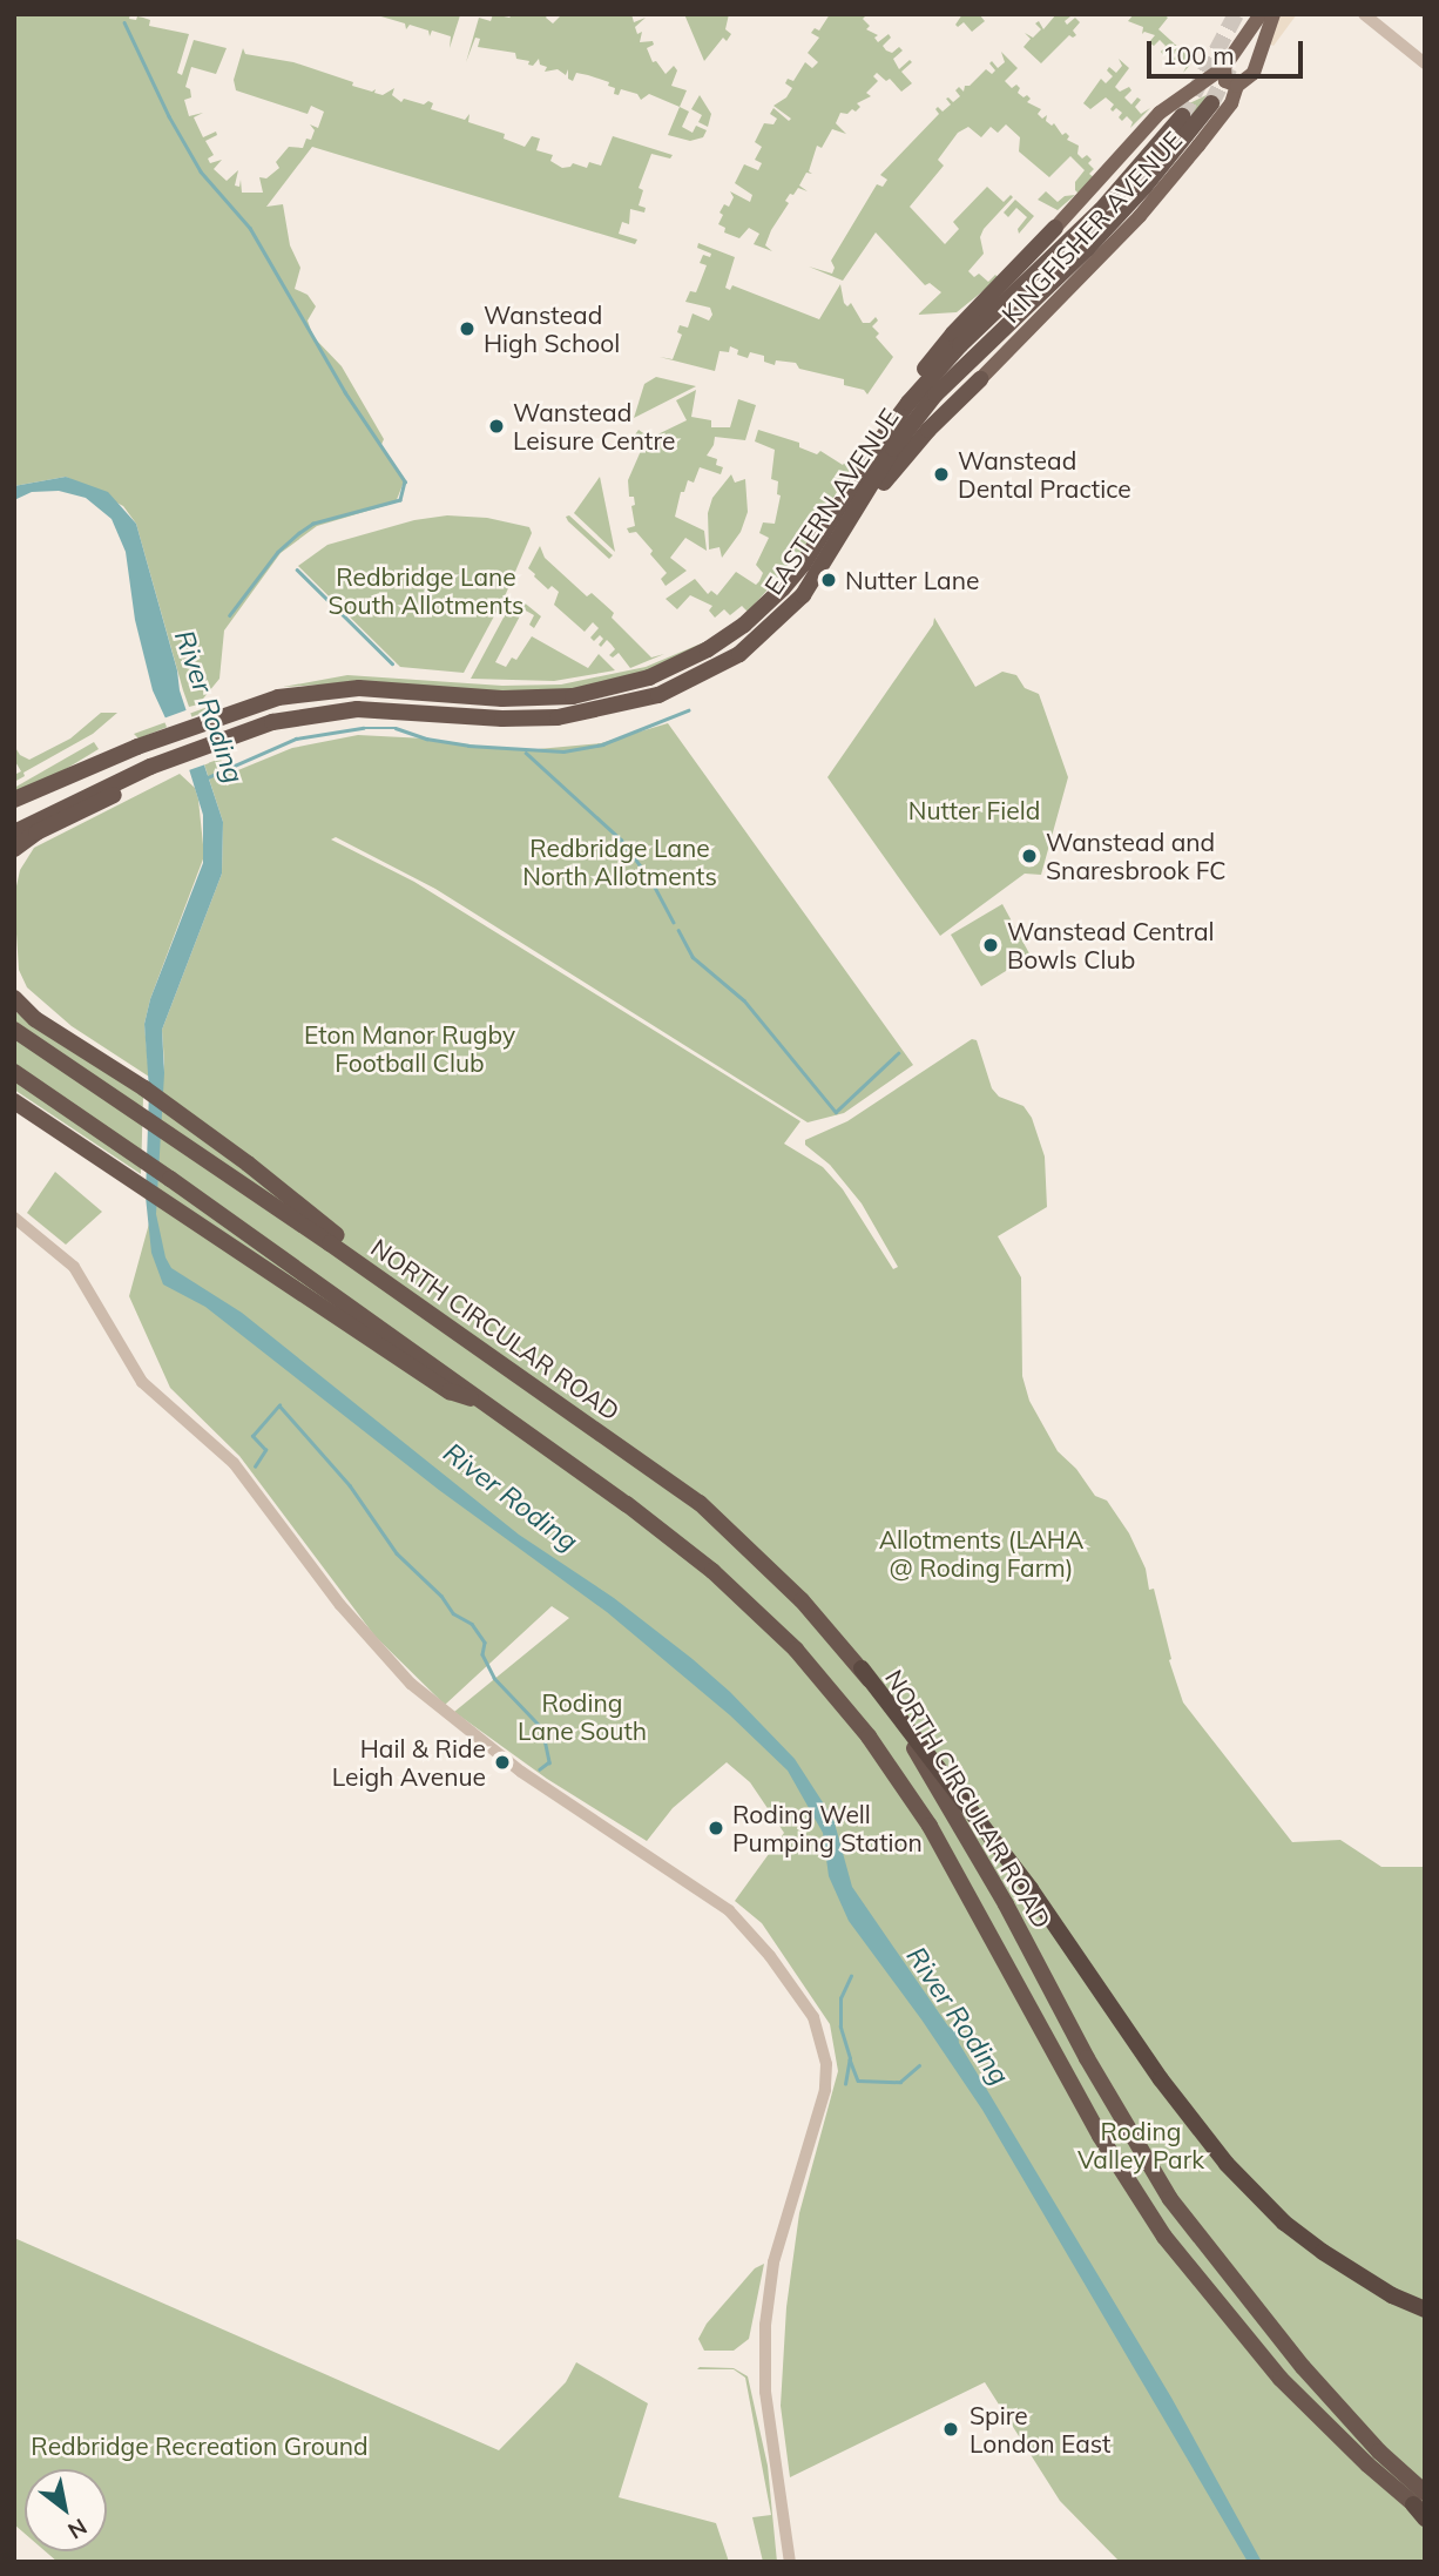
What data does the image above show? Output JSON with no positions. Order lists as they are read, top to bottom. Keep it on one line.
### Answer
{"streets":{"highway":["EASTERN AVENUE","NORTH CIRCULAR ROAD"],"main road":["KINGFISHER AVENUE"]},"water":["River Roding"],"parks":["Redbridge Lane South Allotments","Nutter Field","Redbridge Lane North Allotments","Eton Manor Rugby Football Club","Allotments (LAHA @ Roding Farm)","Roding Lane South","Roding Valley Park","Redbridge Recreation Ground"],"places":["Wanstead High School","Wanstead Leisure Centre","Wanstead Dental Practice","Nutter Lane","Wanstead and Snaresbrook FC","Wanstead Central Bowls Club","Hail & Ride Leigh Avenue","Roding Well Pumping Station","Spire London East"],"scale_bar":"100 m","north":"bottom right"}
